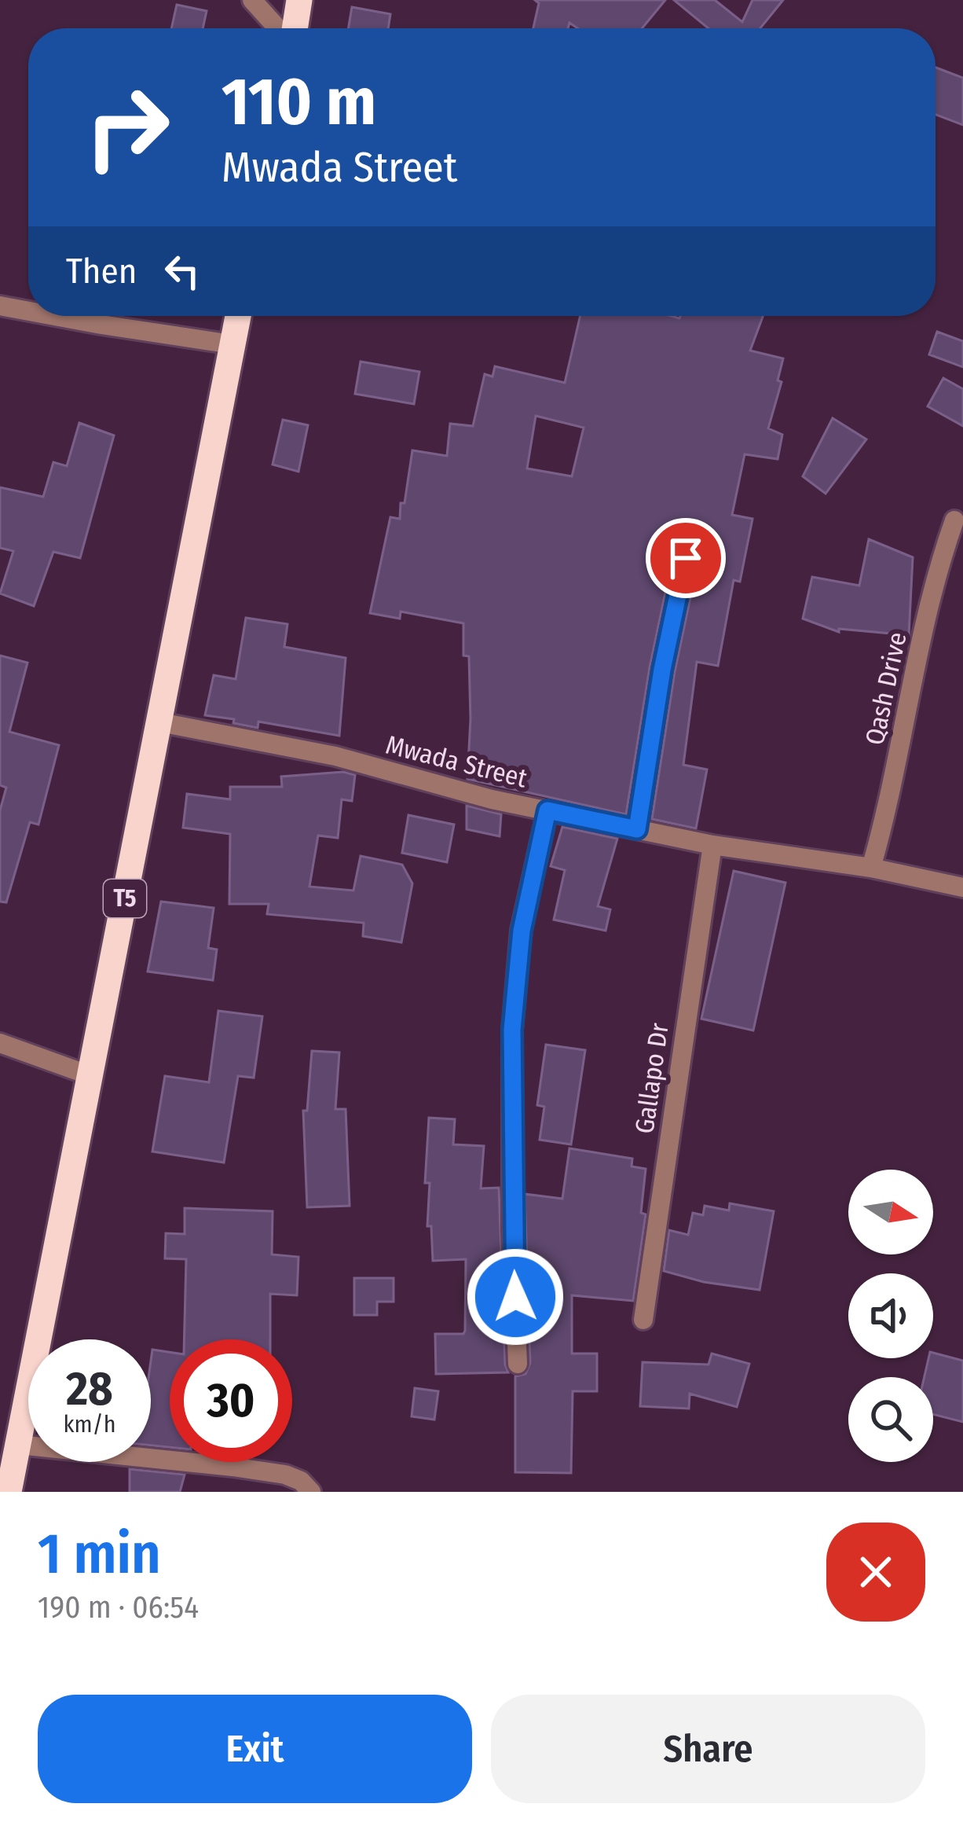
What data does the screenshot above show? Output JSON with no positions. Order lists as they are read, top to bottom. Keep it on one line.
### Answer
{"streets":{"highway":["T5"],"street":["Qash Drive","Mwada Street","Gallapo Dr"]},"crossings":[["Qash Drive","Mwada Street"],["Mwada Street","T5"],["Mwada Street","Gallapo Dr"]],"north":"right","page":{"turn":["110 m","Mwada Street"],"then":"Then","speed":"28 km/h","limit":"30","heading":["1 min","190 m · 06:54"],"buttons":["Exit","Share"]}}
